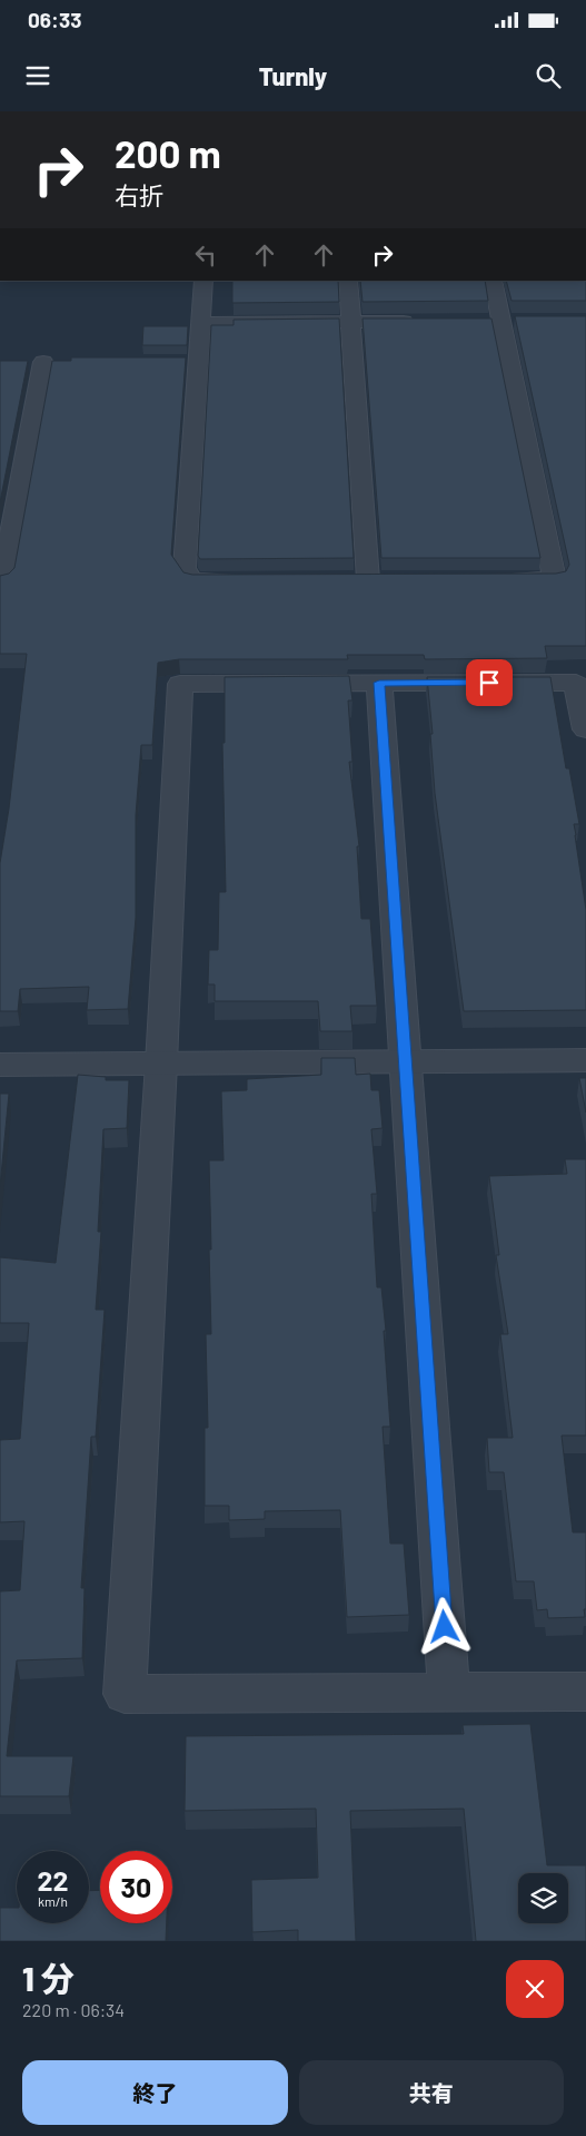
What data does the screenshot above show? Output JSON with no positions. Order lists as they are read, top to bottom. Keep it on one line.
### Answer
{"page":{"status":"06:33","header":"Turnly","turn":["200 m","右折"],"speed":"22 km/h","limit":"30","heading":["1 分","220 m · 06:34"],"buttons":["終了","共有"]}}
